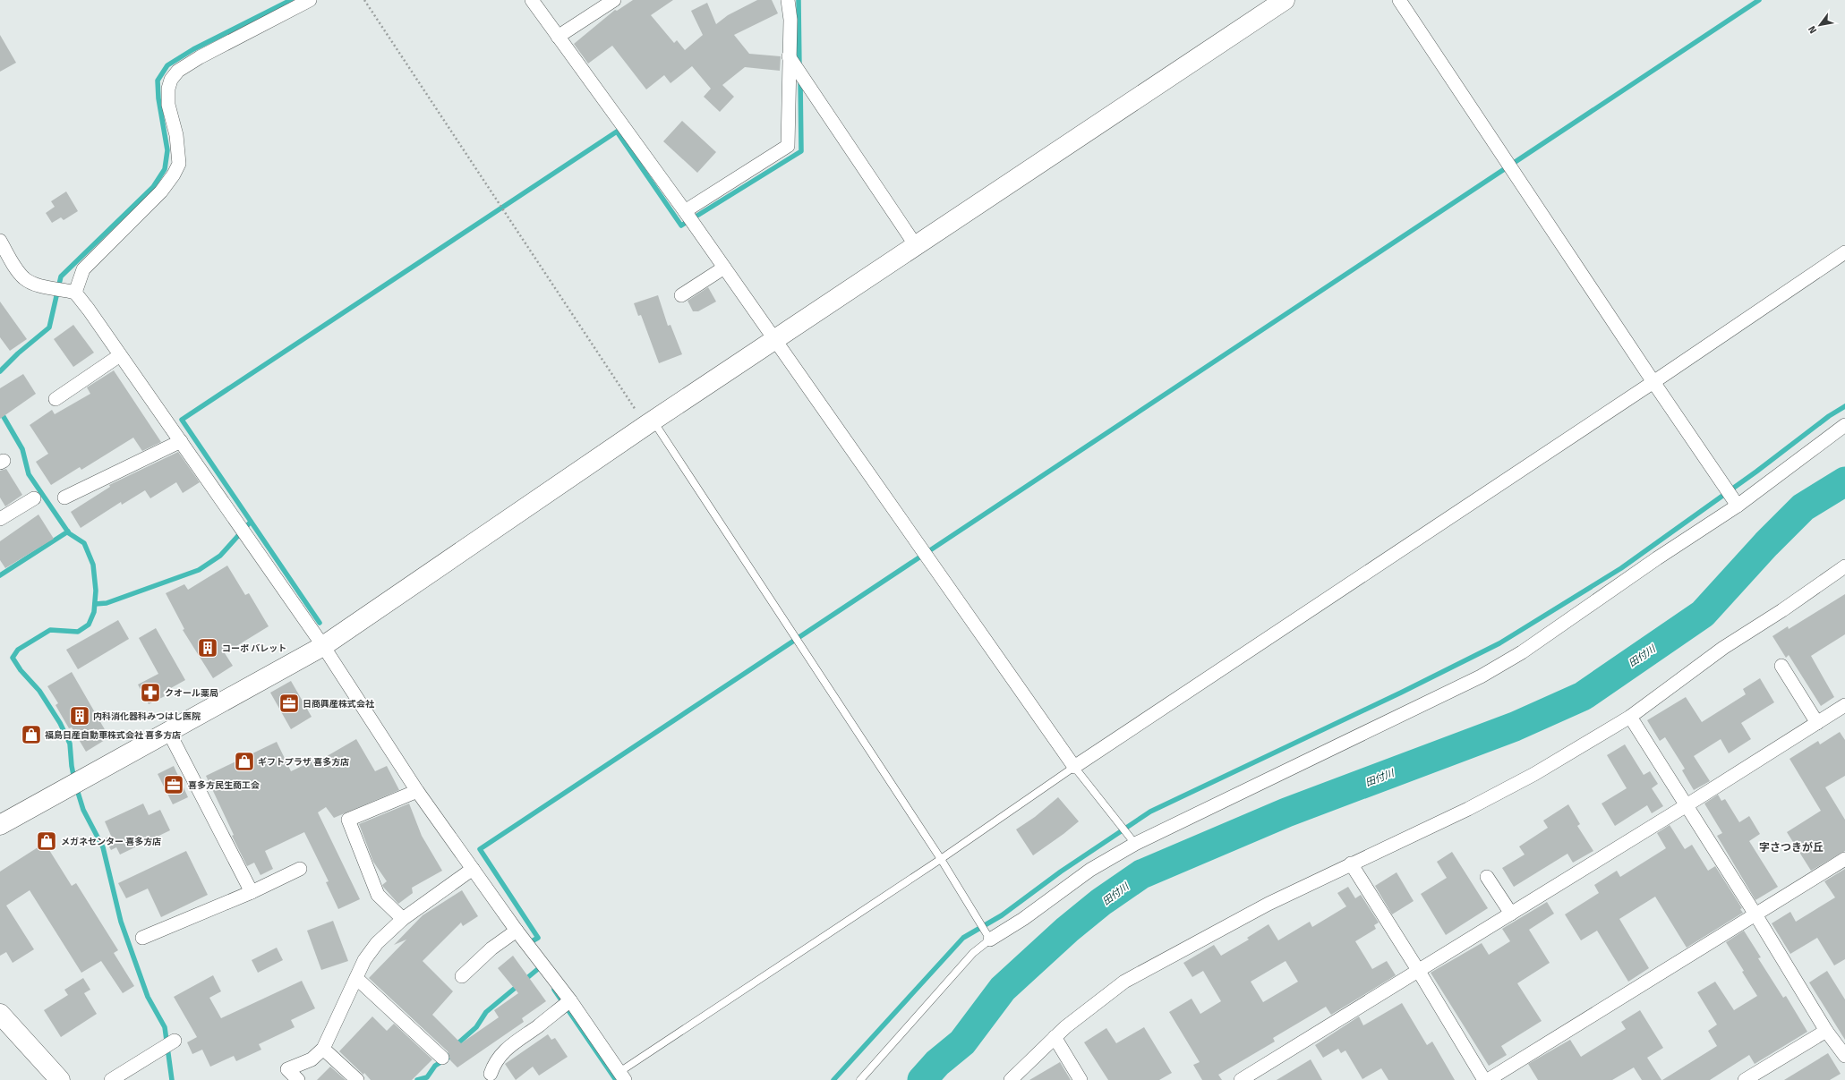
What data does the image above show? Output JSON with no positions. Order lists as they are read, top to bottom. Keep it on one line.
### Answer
{"districts":["字さつきが丘"],"water":["田付川"],"places":{"building":["コーポ バレット","内科消化器科みつはし医院"],"pharmacy":["クオール薬局"],"office":["日商興産株式会社","喜多方民生商工会"],"shop":["福島日産自動車株式会社 喜多方店","ギフトプラザ 喜多方店","メガネセンター 喜多方店"]},"north":"bottom left"}
